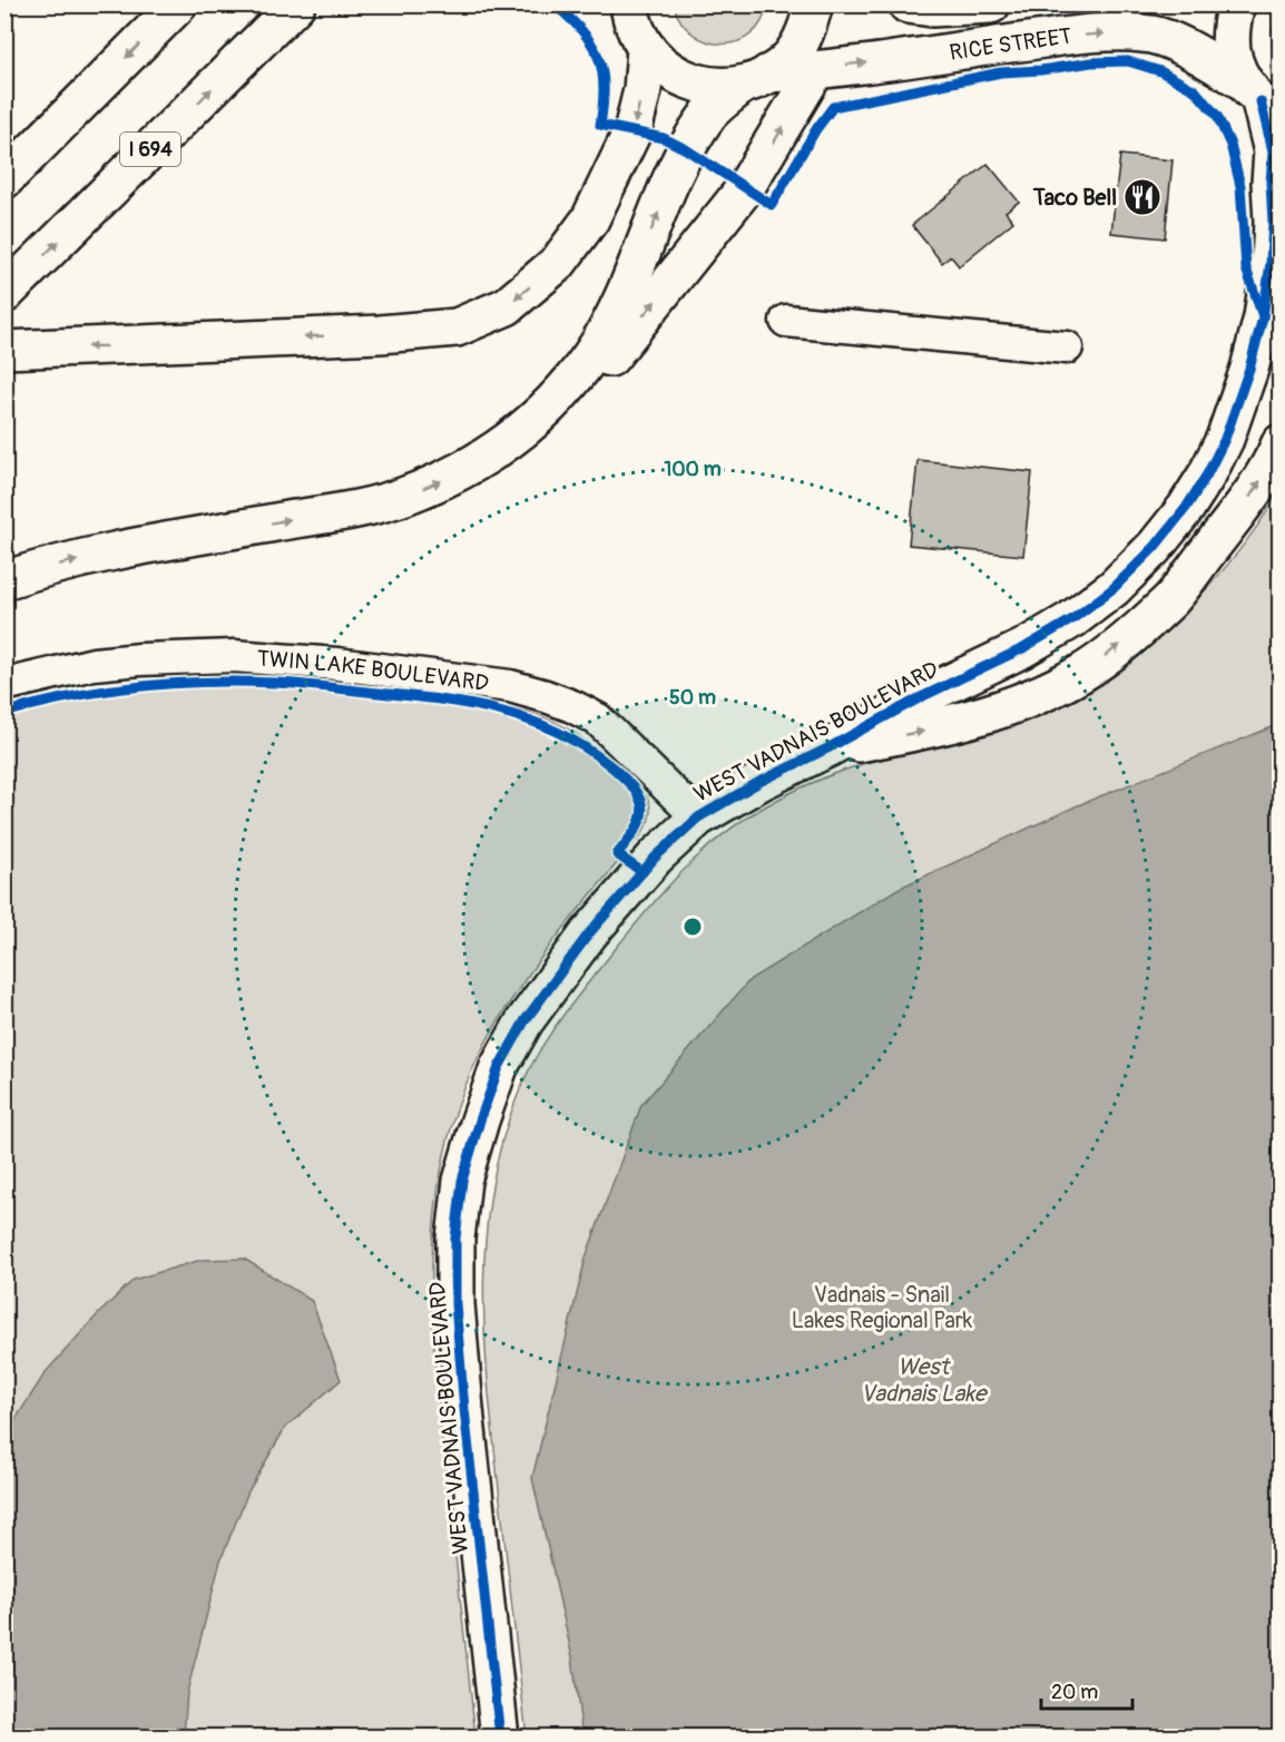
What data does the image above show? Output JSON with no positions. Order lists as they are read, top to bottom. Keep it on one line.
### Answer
{"streets":{"main road":["RICE STREET","I 694","WEST VADNAIS BOULEVARD"],"street":["TWIN LAKE BOULEVARD"]},"crossings":[["RICE STREET","WEST VADNAIS BOULEVARD"],["TWIN LAKE BOULEVARD","WEST VADNAIS BOULEVARD"]],"one_way":["RICE STREET"],"water":["West Vadnais Lake"],"parks":["Vadnais - Snail Lakes Regional Park"],"places":{"restaurant":["Taco Bell"]},"scale_bar":"20 m","rings":["100 m","50 m"]}
